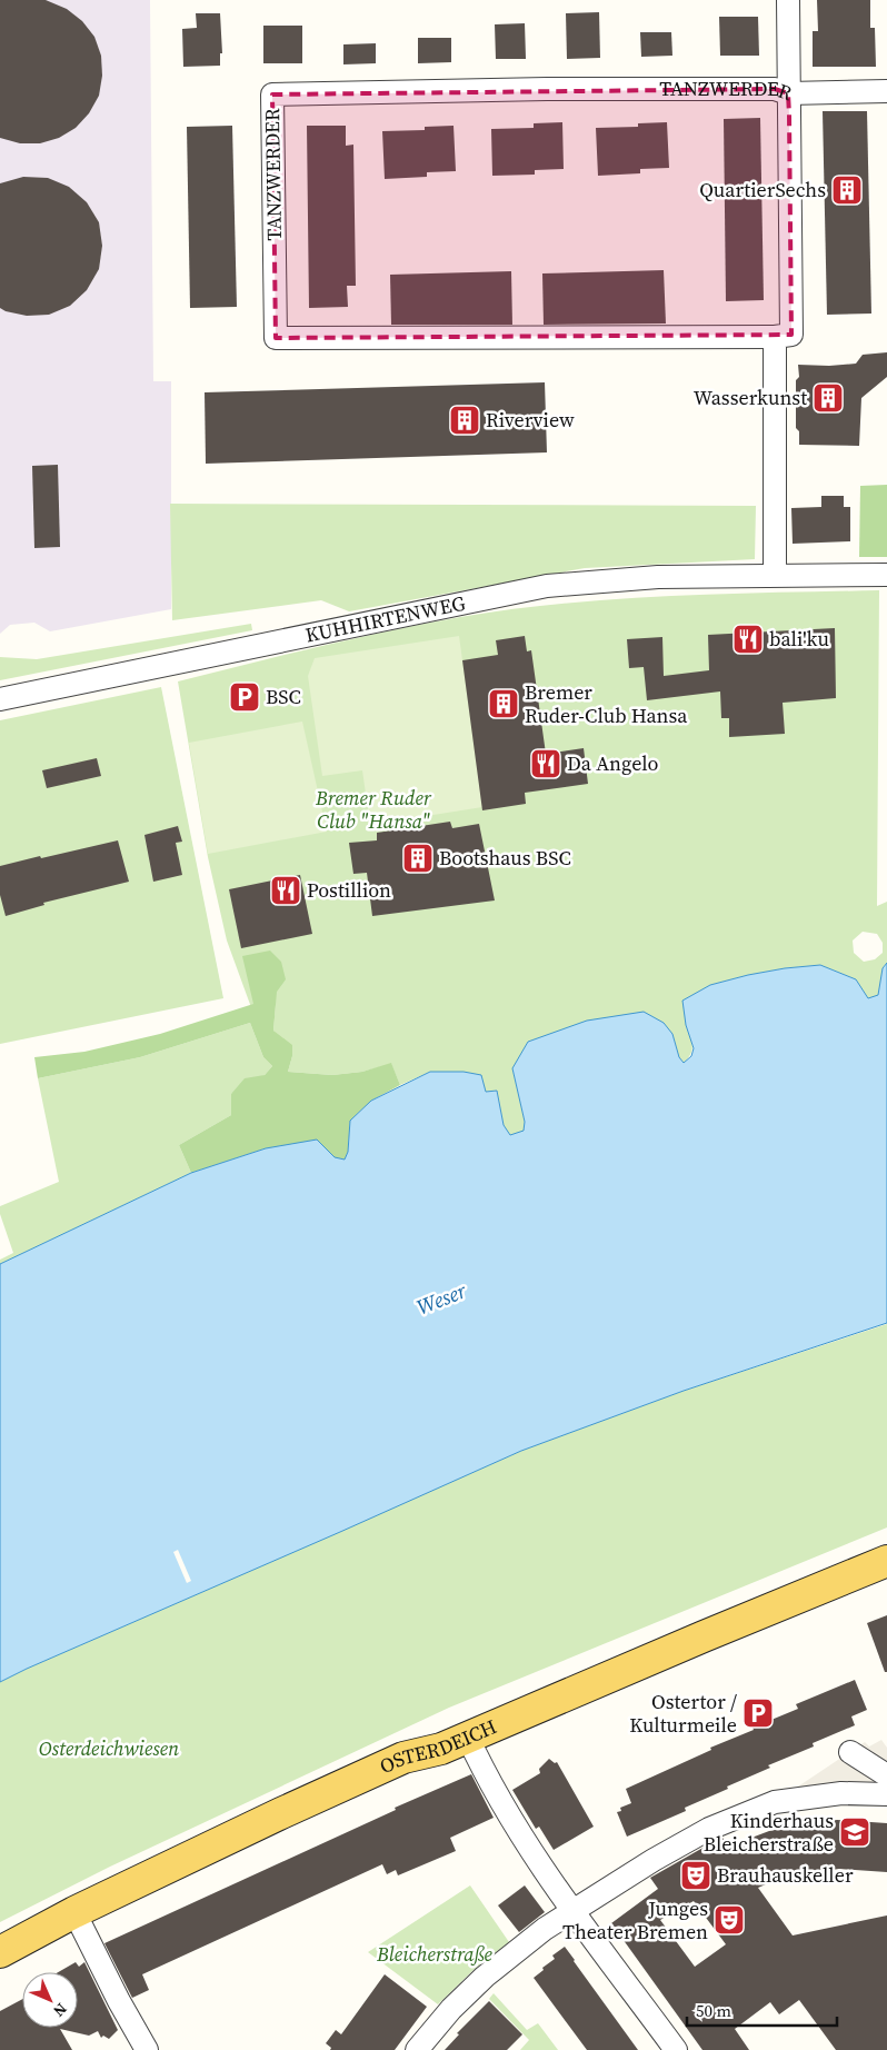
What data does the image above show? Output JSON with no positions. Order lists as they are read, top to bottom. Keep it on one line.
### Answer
{"streets":{"main road":["OSTERDEICH"],"street":["TANZWERDER","KUHHIRTENWEG"]},"water":["Weser"],"parks":["Bremer Ruder Club \"Hansa\"","Osterdeichwiesen","Bleicherstraße"],"places":{"building":["QuartierSechs","Wasserkunst","Riverview","Bremer Ruder-Club Hansa","Bootshaus BSC"],"restaurant":["bali'ku","Da Angelo","Postillion"],"parking":["BSC","Ostertor / Kulturmeile"],"school or university":["Kinderhaus Bleicherstraße"],"theatre":["Brauhauskeller","Junges Theater Bremen"]},"scale_bar":"50 m","north":"bottom right"}
